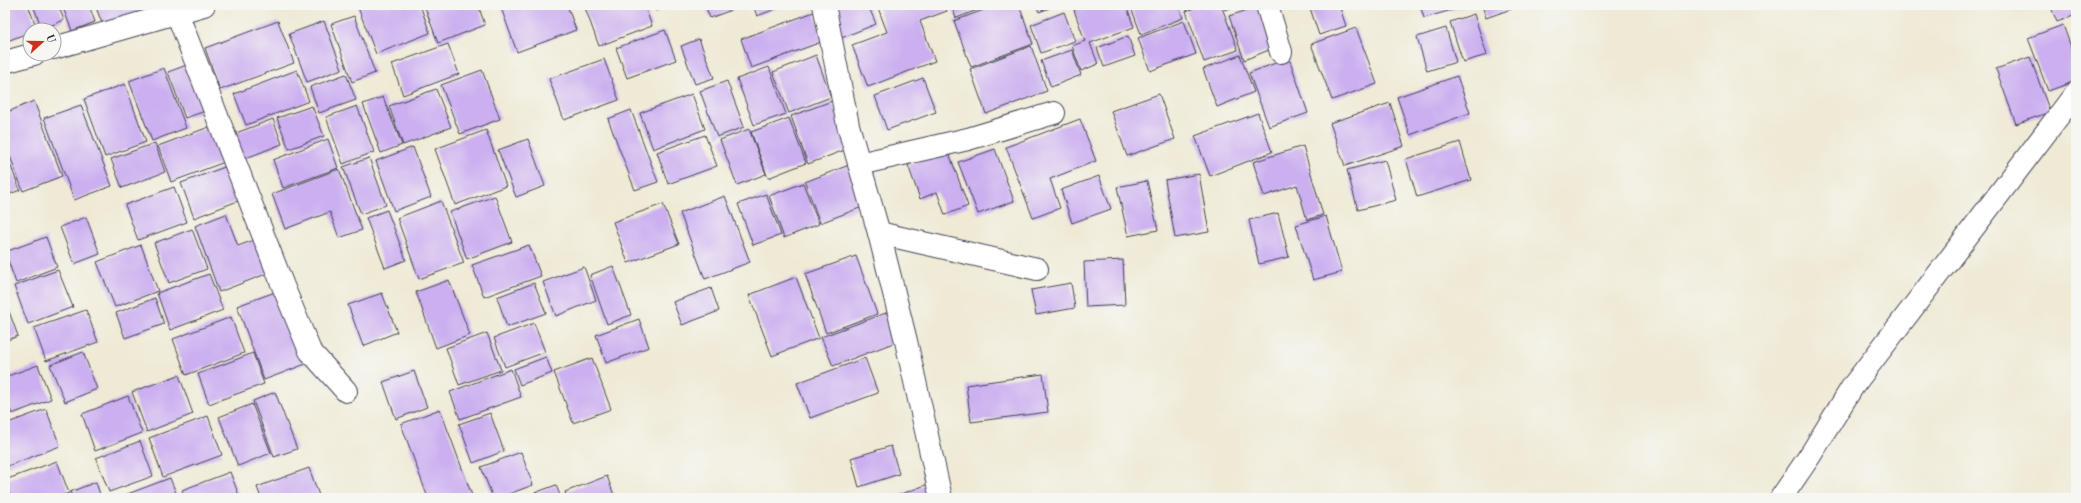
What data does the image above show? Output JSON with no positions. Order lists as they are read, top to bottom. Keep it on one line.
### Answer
{"north":"right"}
